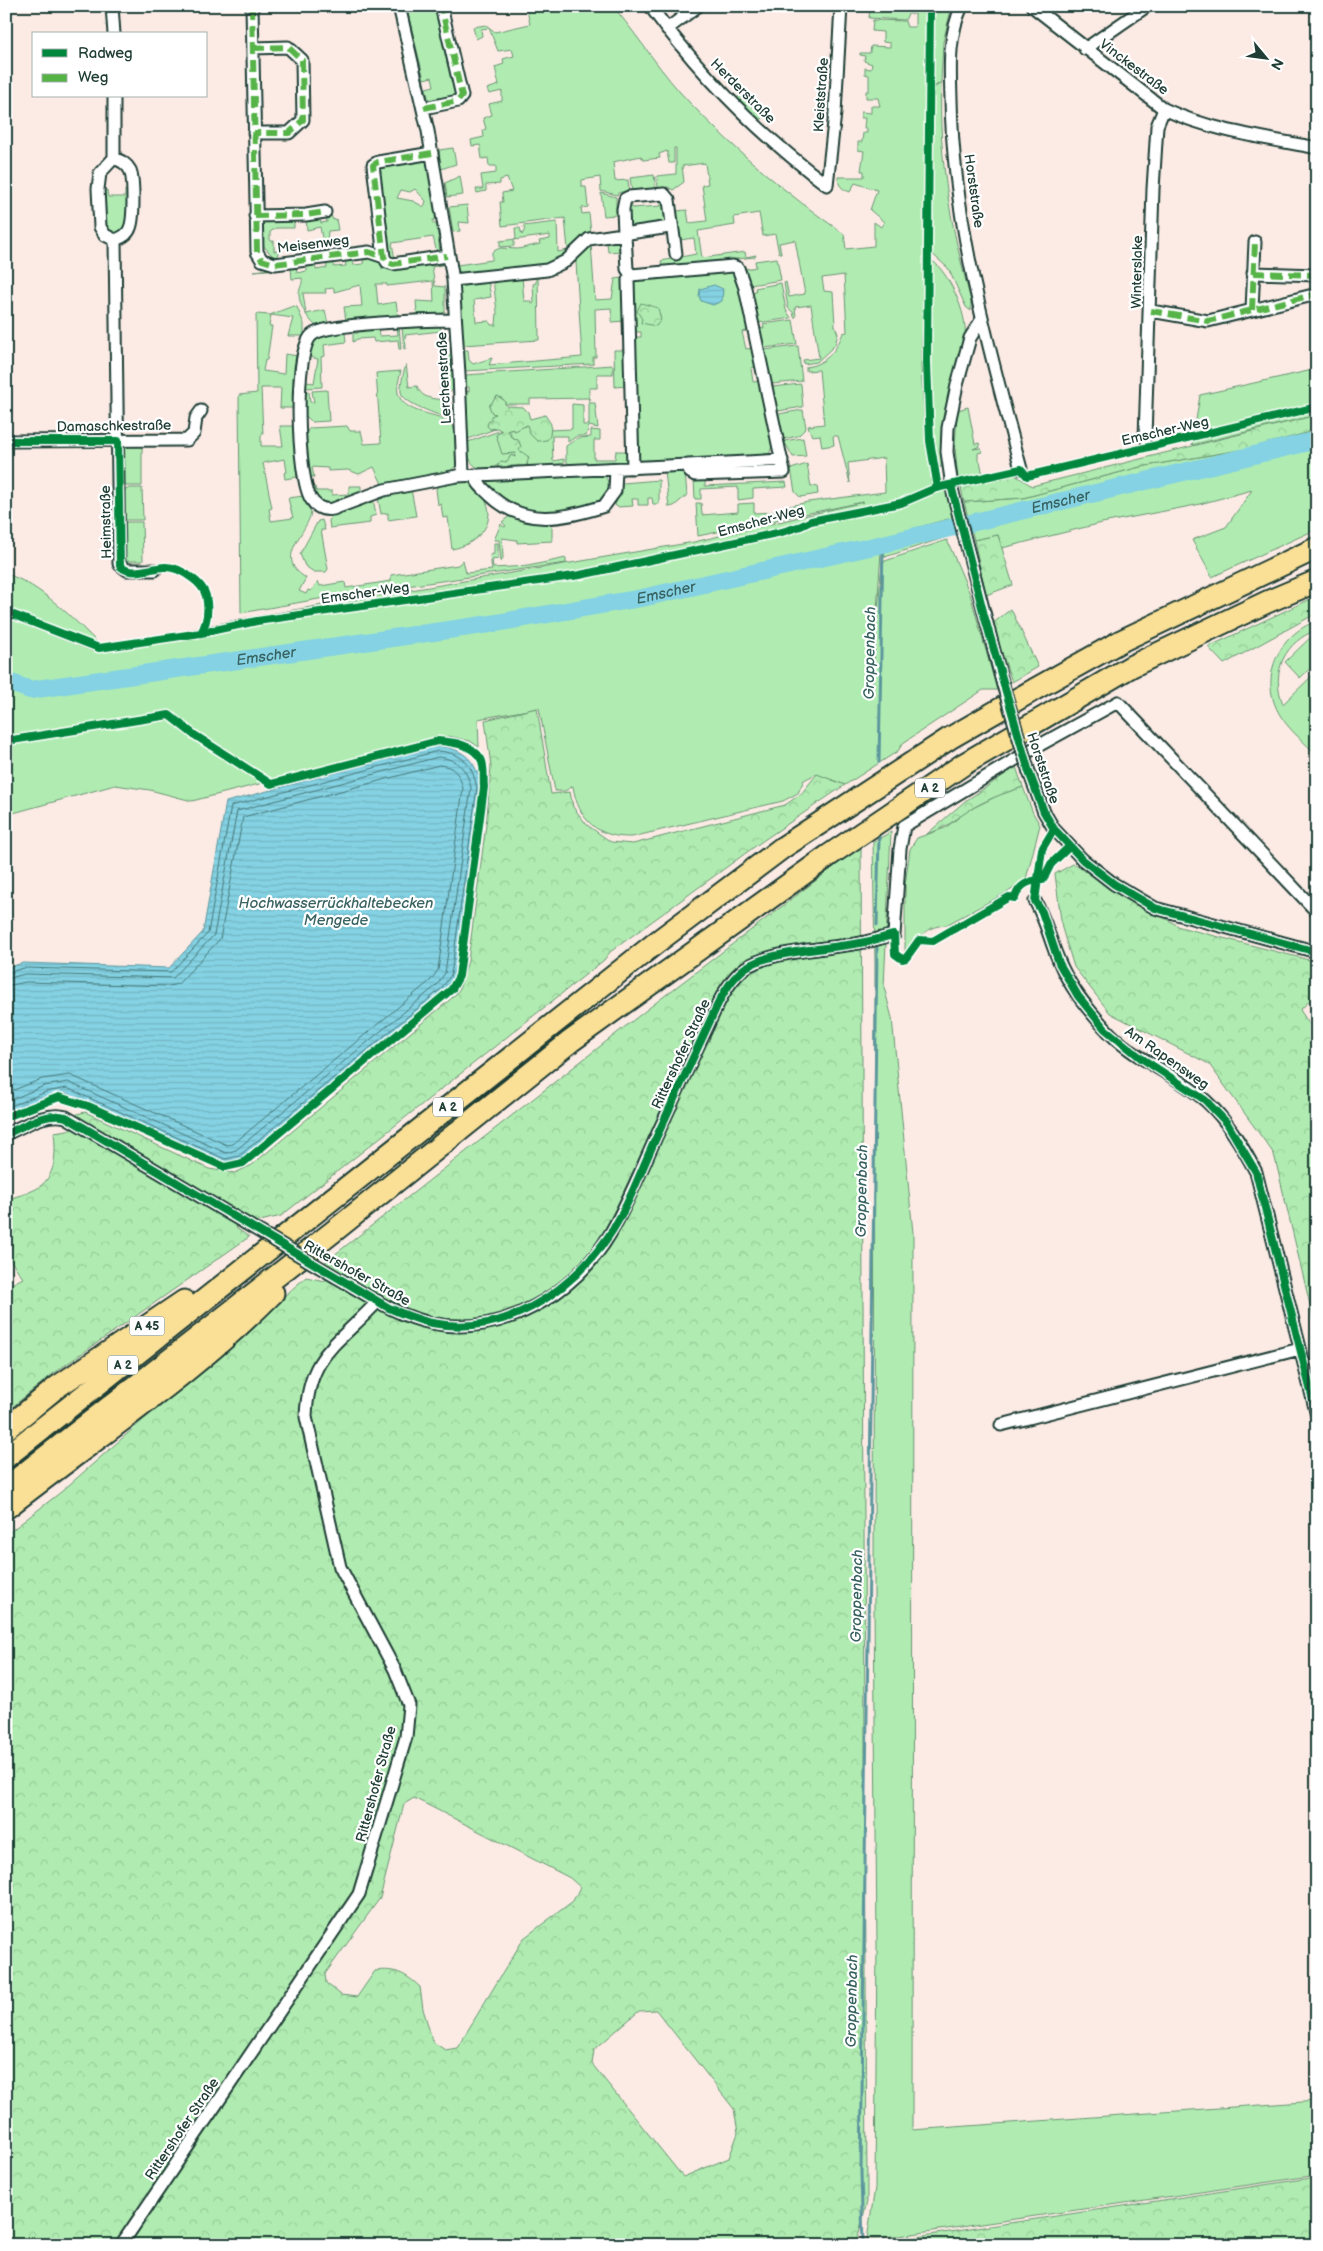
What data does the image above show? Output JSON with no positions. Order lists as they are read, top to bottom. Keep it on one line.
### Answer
{"streets":{"highway":["A 2","A 45"],"street":["Vinckestraße","Herderstraße","Kleiststraße","Horststraße","Meisenweg","Winterslake","Lerchenstraße","Damaschkestraße","Heimstraße","Rittershofer Straße","Am Rapensweg"],"cycle path":["Emscher-Weg"]},"crossings":[["Vinckestraße","Winterslake"],["Herderstraße","Kleiststraße"],["Damaschkestraße","Heimstraße"],["A 2","A 45"]],"water":["Emscher","Groppenbach","Hochwasserrückhaltebecken Mengede"],"legend":["Radweg","Weg"],"north":"bottom right"}
